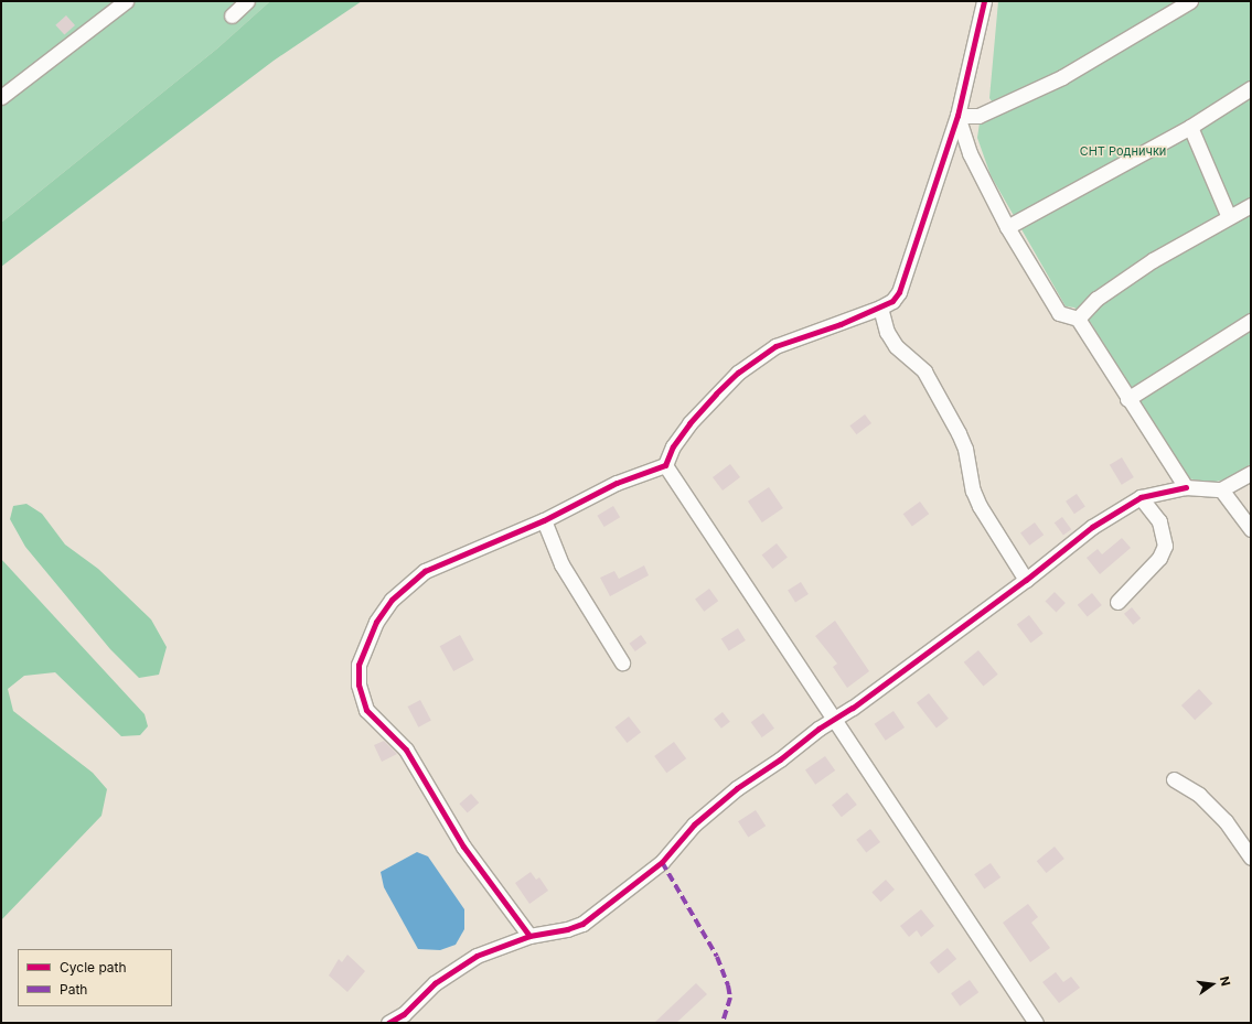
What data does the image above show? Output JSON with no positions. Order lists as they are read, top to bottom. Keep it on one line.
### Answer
{"parks":["СНТ Роднички"],"legend":["Cycle path","Path"],"north":"right"}
